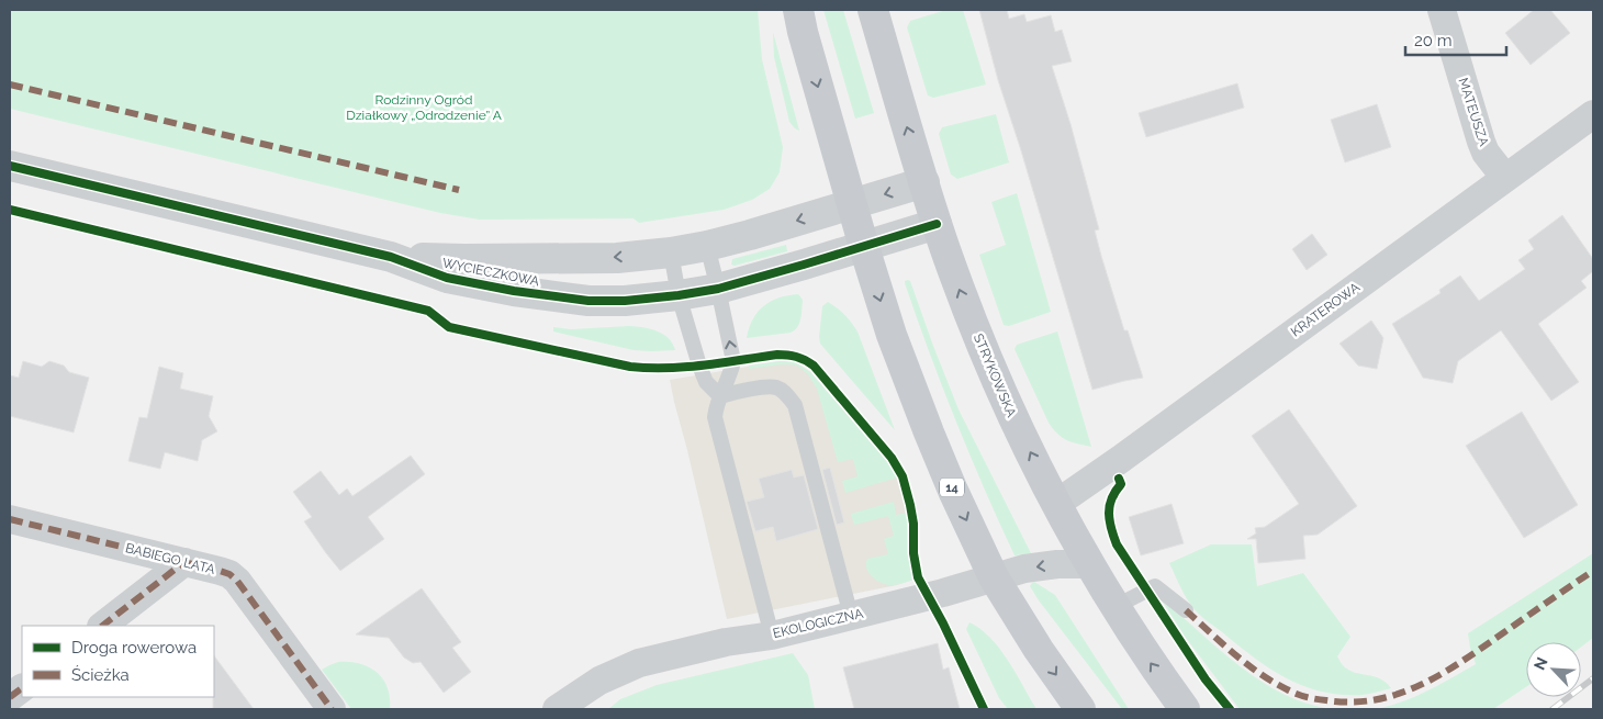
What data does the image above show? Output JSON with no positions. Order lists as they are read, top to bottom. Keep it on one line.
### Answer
{"streets":{"main road":["STRYKOWSKA","14"],"street":["MATEUSZA","WYCIECZKOWA","KRATEROWA","BABIEGO LATA","EKOLOGICZNA"]},"crossings":[["MATEUSZA","KRATEROWA"],["WYCIECZKOWA","STRYKOWSKA"],["WYCIECZKOWA","14"],["KRATEROWA","STRYKOWSKA"],["STRYKOWSKA","EKOLOGICZNA"],["14","EKOLOGICZNA"]],"parks":["Rodzinny Ogród Działkowy „Odrodzenie” A"],"legend":["Droga rowerowa","Ścieżka"],"scale_bar":"20 m","north":"top left"}
